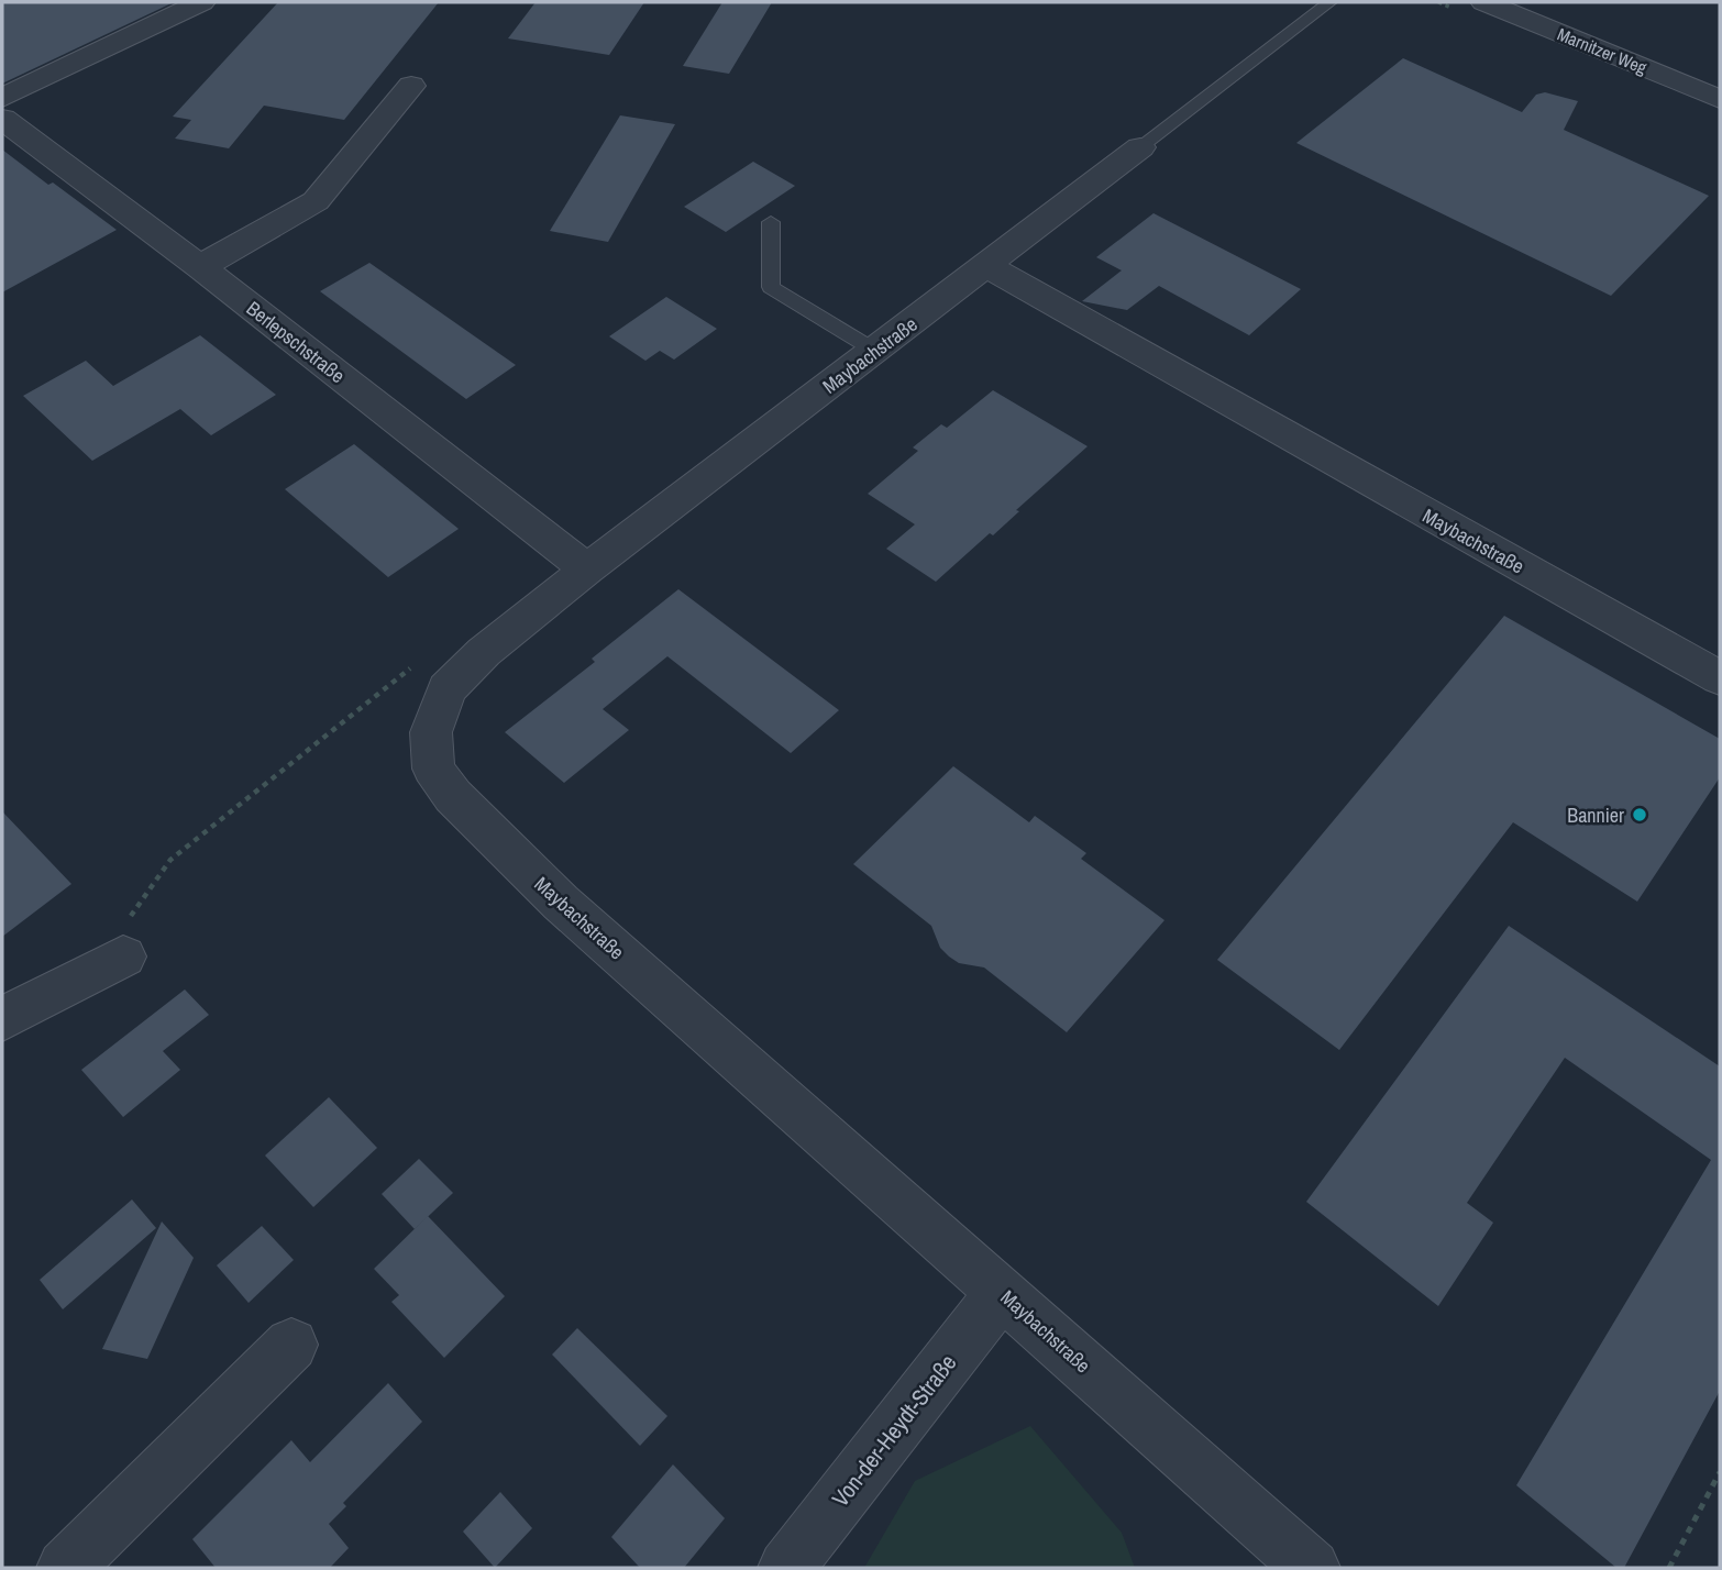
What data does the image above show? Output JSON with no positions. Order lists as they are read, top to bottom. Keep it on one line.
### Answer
{"streets":{"street":["Marnitzer Weg","Berlepschstraße","Maybachstraße","Von-der-Heydt-Straße"]},"crossings":[["Berlepschstraße","Maybachstraße"],["Maybachstraße","Von-der-Heydt-Straße"]],"places":["Bannier"]}
